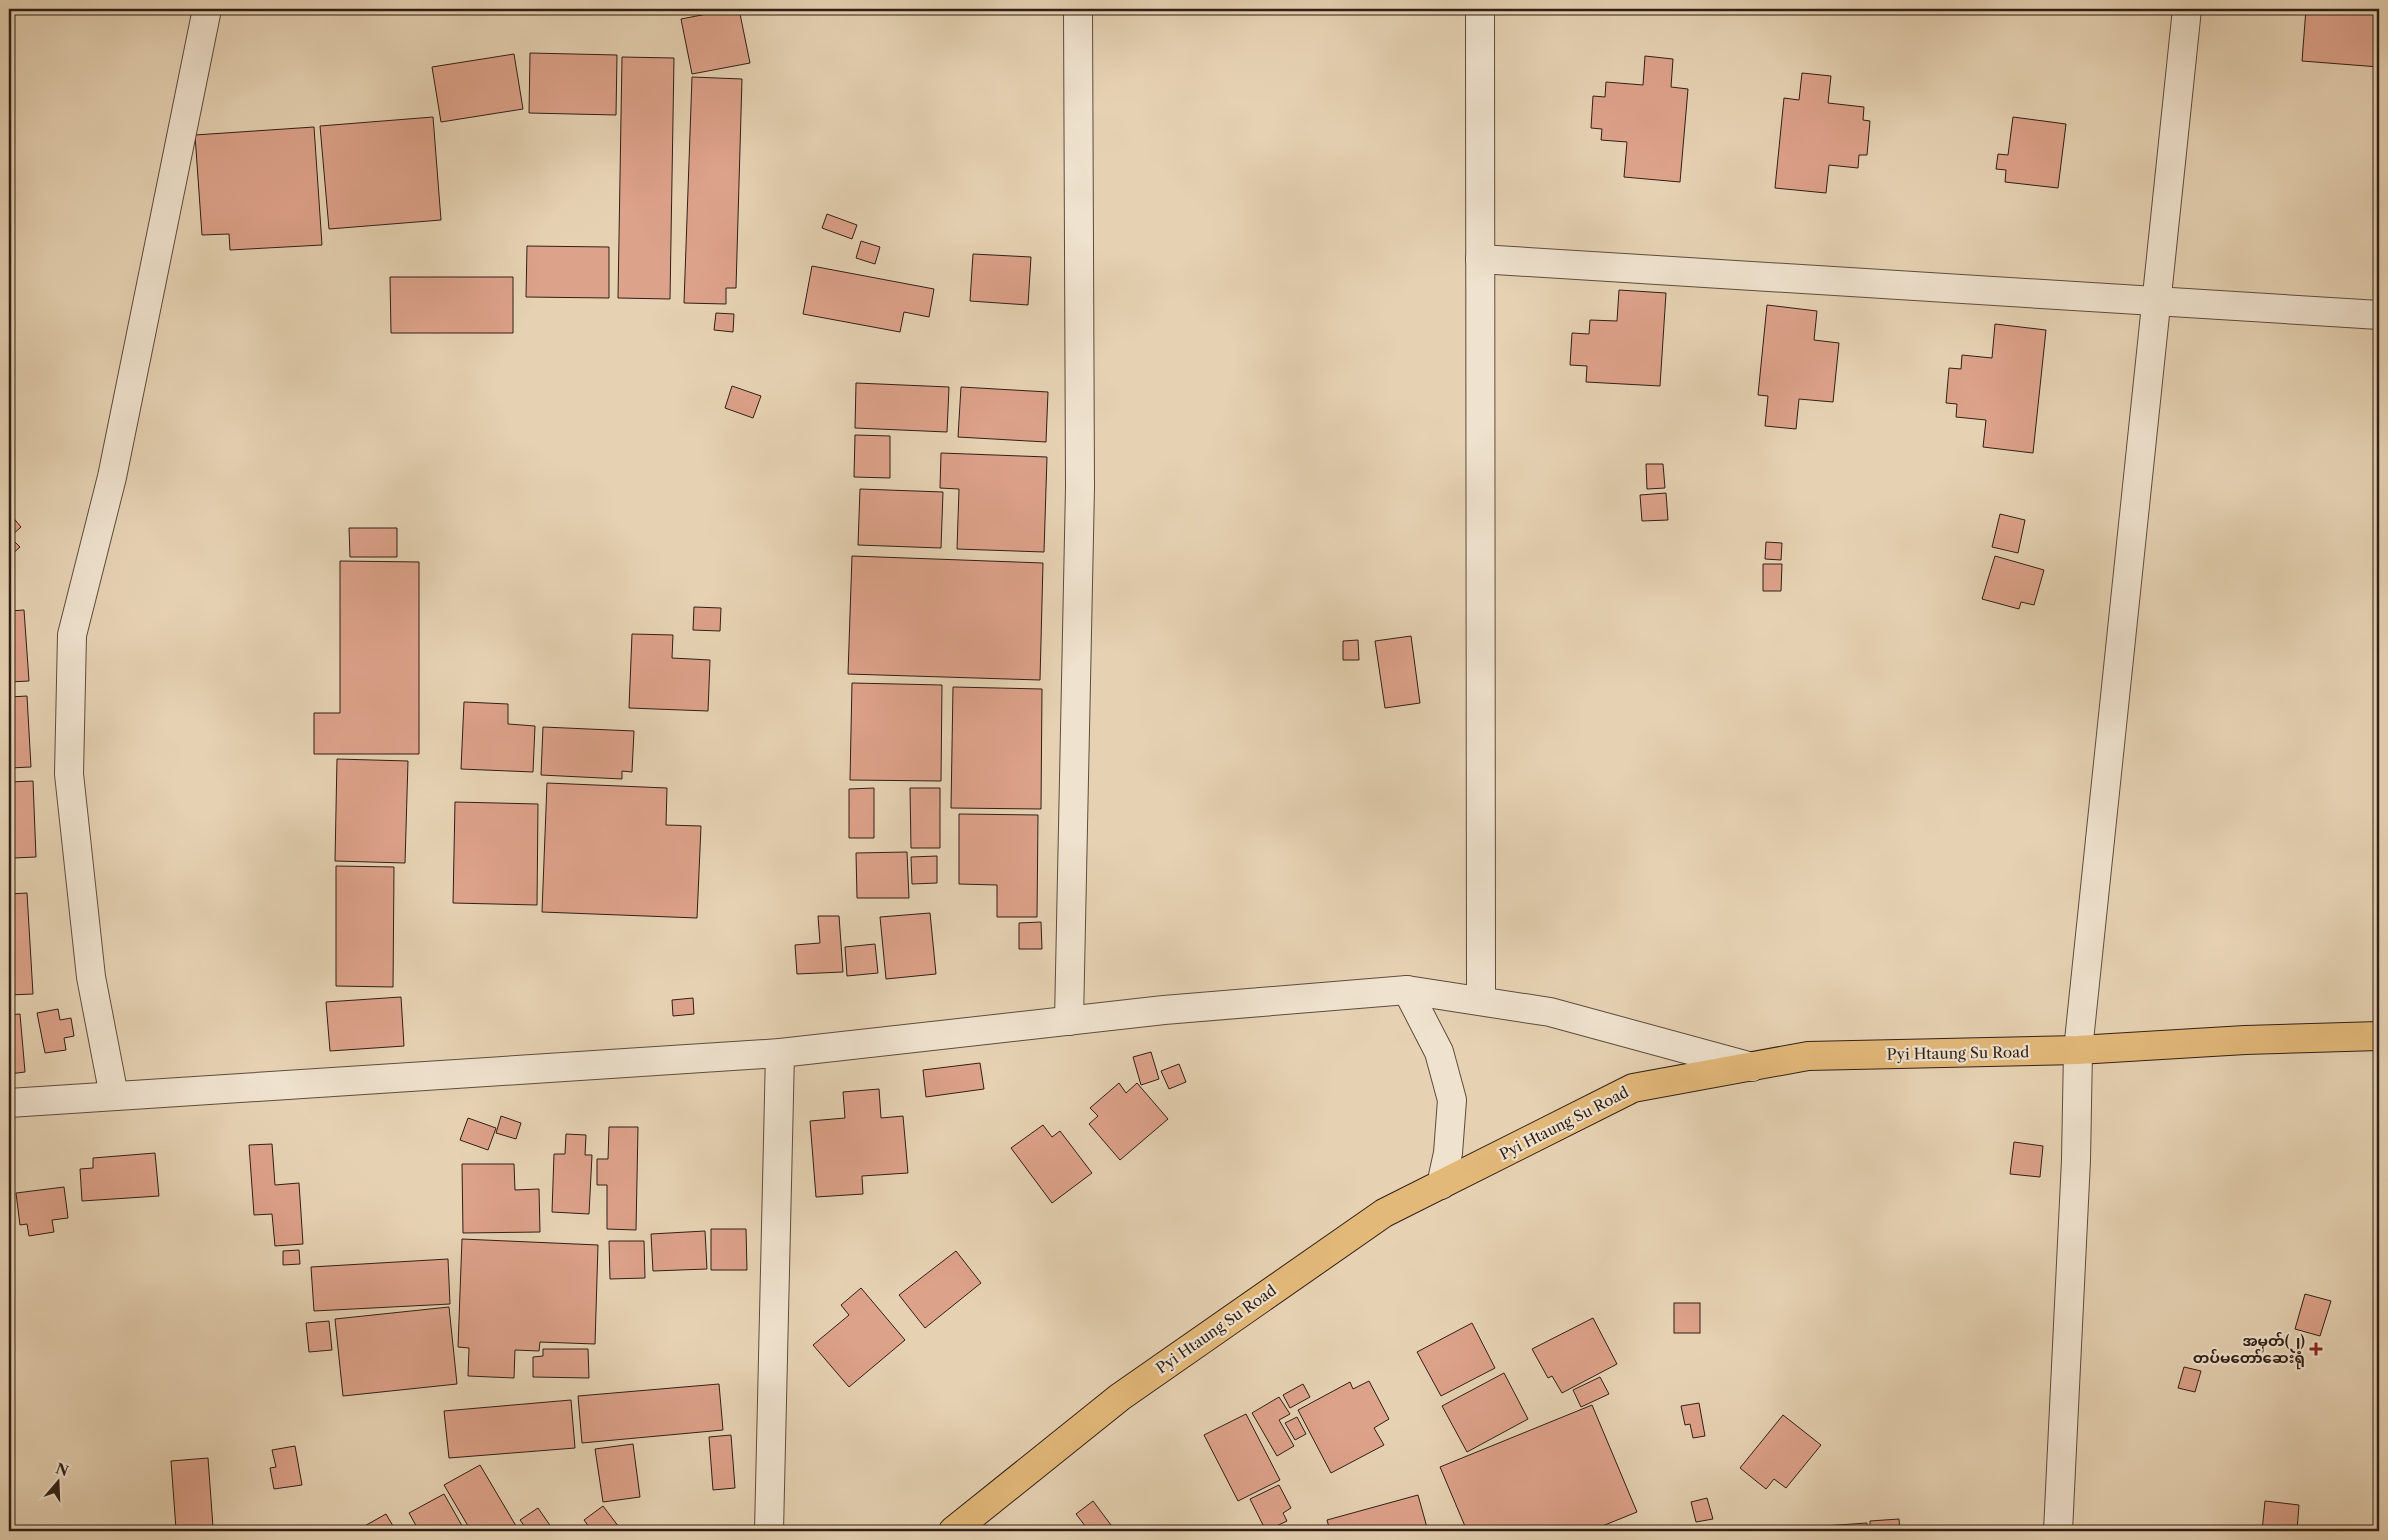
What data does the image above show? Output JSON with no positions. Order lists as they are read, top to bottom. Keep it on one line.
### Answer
{"streets":{"highway":["Pyi Htaung Su Road"]},"places":{"health":["အမှတ်(၂) တပ်မတော်ဆေးရုံ"]},"north":"top"}
